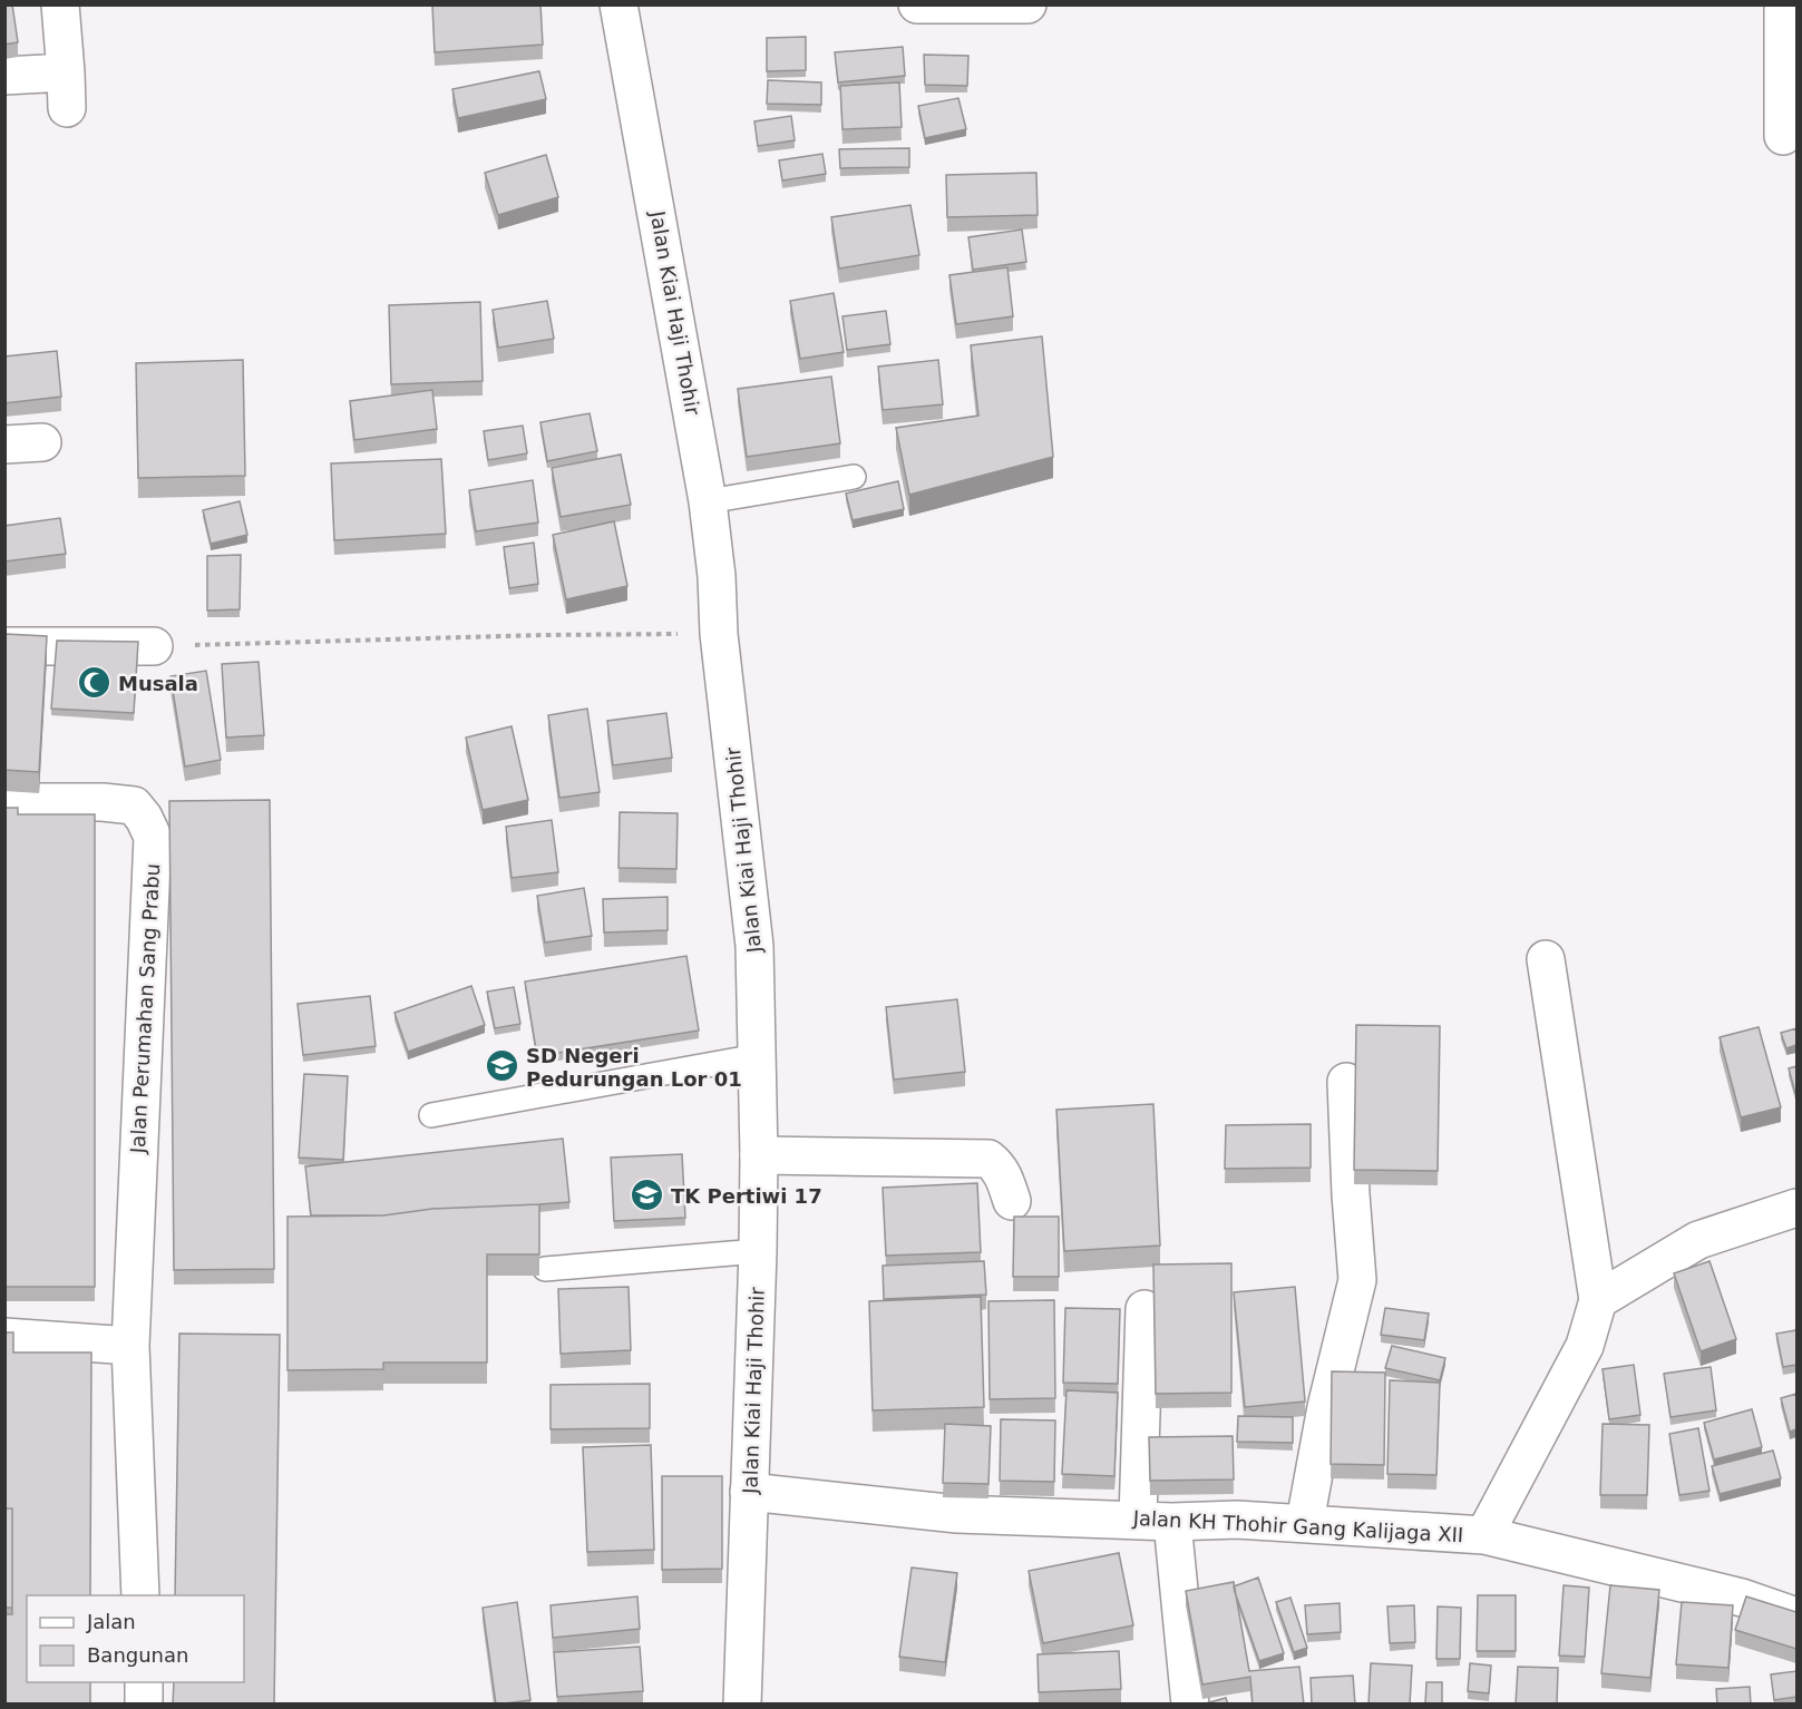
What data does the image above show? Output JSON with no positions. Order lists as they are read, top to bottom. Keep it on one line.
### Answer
{"streets":{"street":["Jalan Kiai Haji Thohir","Jalan Perumahan Sang Prabu","Jalan KH Thohir Gang Kalijaga XII"]},"crossings":[["Jalan Kiai Haji Thohir","Jalan KH Thohir Gang Kalijaga XII"]],"places":{"mosque":["Musala"],"school or university":["SD Negeri Pedurungan Lor 01","TK Pertiwi 17"]},"legend":["Jalan","Bangunan"]}
